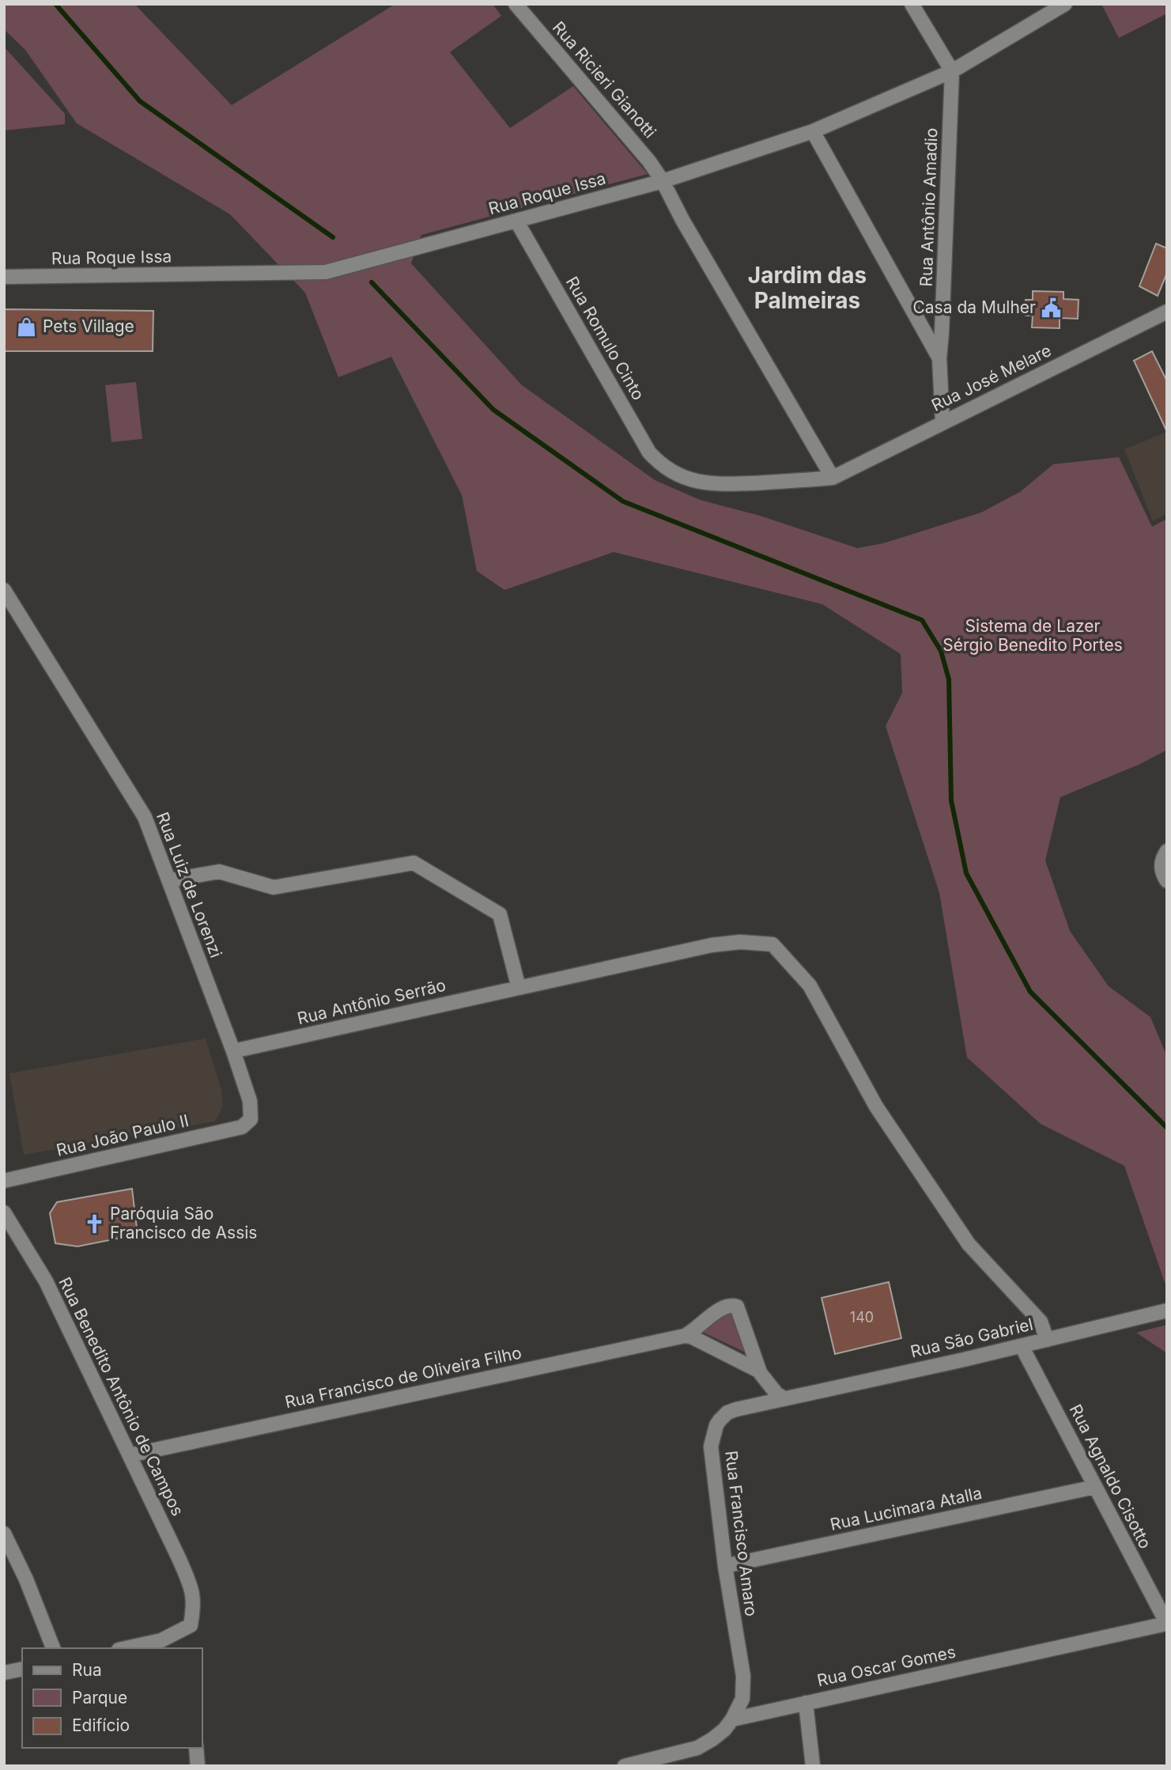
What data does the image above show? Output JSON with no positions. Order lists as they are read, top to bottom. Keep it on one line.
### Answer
{"streets":{"street":["Rua Ricieri Gianotti","Rua Roque Issa","Rua Antônio Amadio","Rua Romulo Cinto","Rua José Melare","Rua Luiz de Lorenzi","Rua Antônio Serrão","Rua João Paulo II","Rua São Gabriel","Rua Francisco de Oliveira Filho","Rua Benedito Antônio de Campos","Rua Agnaldo Cisotto","Rua Lucimara Atalla","Rua Francisco Amaro","Rua Oscar Gomes"]},"crossings":[["Rua Ricieri Gianotti","Rua Roque Issa"],["Rua Ricieri Gianotti","Rua Romulo Cinto"],["Rua Ricieri Gianotti","Rua José Melare"],["Rua Roque Issa","Rua Antônio Amadio"],["Rua Roque Issa","Rua Romulo Cinto"],["Rua Antônio Amadio","Rua José Melare"],["Rua Romulo Cinto","Rua José Melare"],["Rua Luiz de Lorenzi","Rua Antônio Serrão"],["Rua Luiz de Lorenzi","Rua João Paulo II"],["Rua Antônio Serrão","Rua São Gabriel"],["Rua São Gabriel","Rua Francisco de Oliveira Filho"],["Rua São Gabriel","Rua Agnaldo Cisotto"],["Rua São Gabriel","Rua Francisco Amaro"],["Rua Francisco de Oliveira Filho","Rua Benedito Antônio de Campos"],["Rua Francisco de Oliveira Filho","Rua Francisco Amaro"],["Rua Agnaldo Cisotto","Rua Lucimara Atalla"],["Rua Agnaldo Cisotto","Rua Oscar Gomes"],["Rua Lucimara Atalla","Rua Francisco Amaro"],["Rua Francisco Amaro","Rua Oscar Gomes"]],"districts":["Jardim das Palmeiras"],"parks":["Sistema de Lazer Sérgio Benedito Portes"],"places":{"public building":["Casa da Mulher"],"shop":["Pets Village"],"church":["Paróquia São Francisco de Assis"]},"house_numbers":["140"],"legend":["Rua","Parque","Edifício"]}
